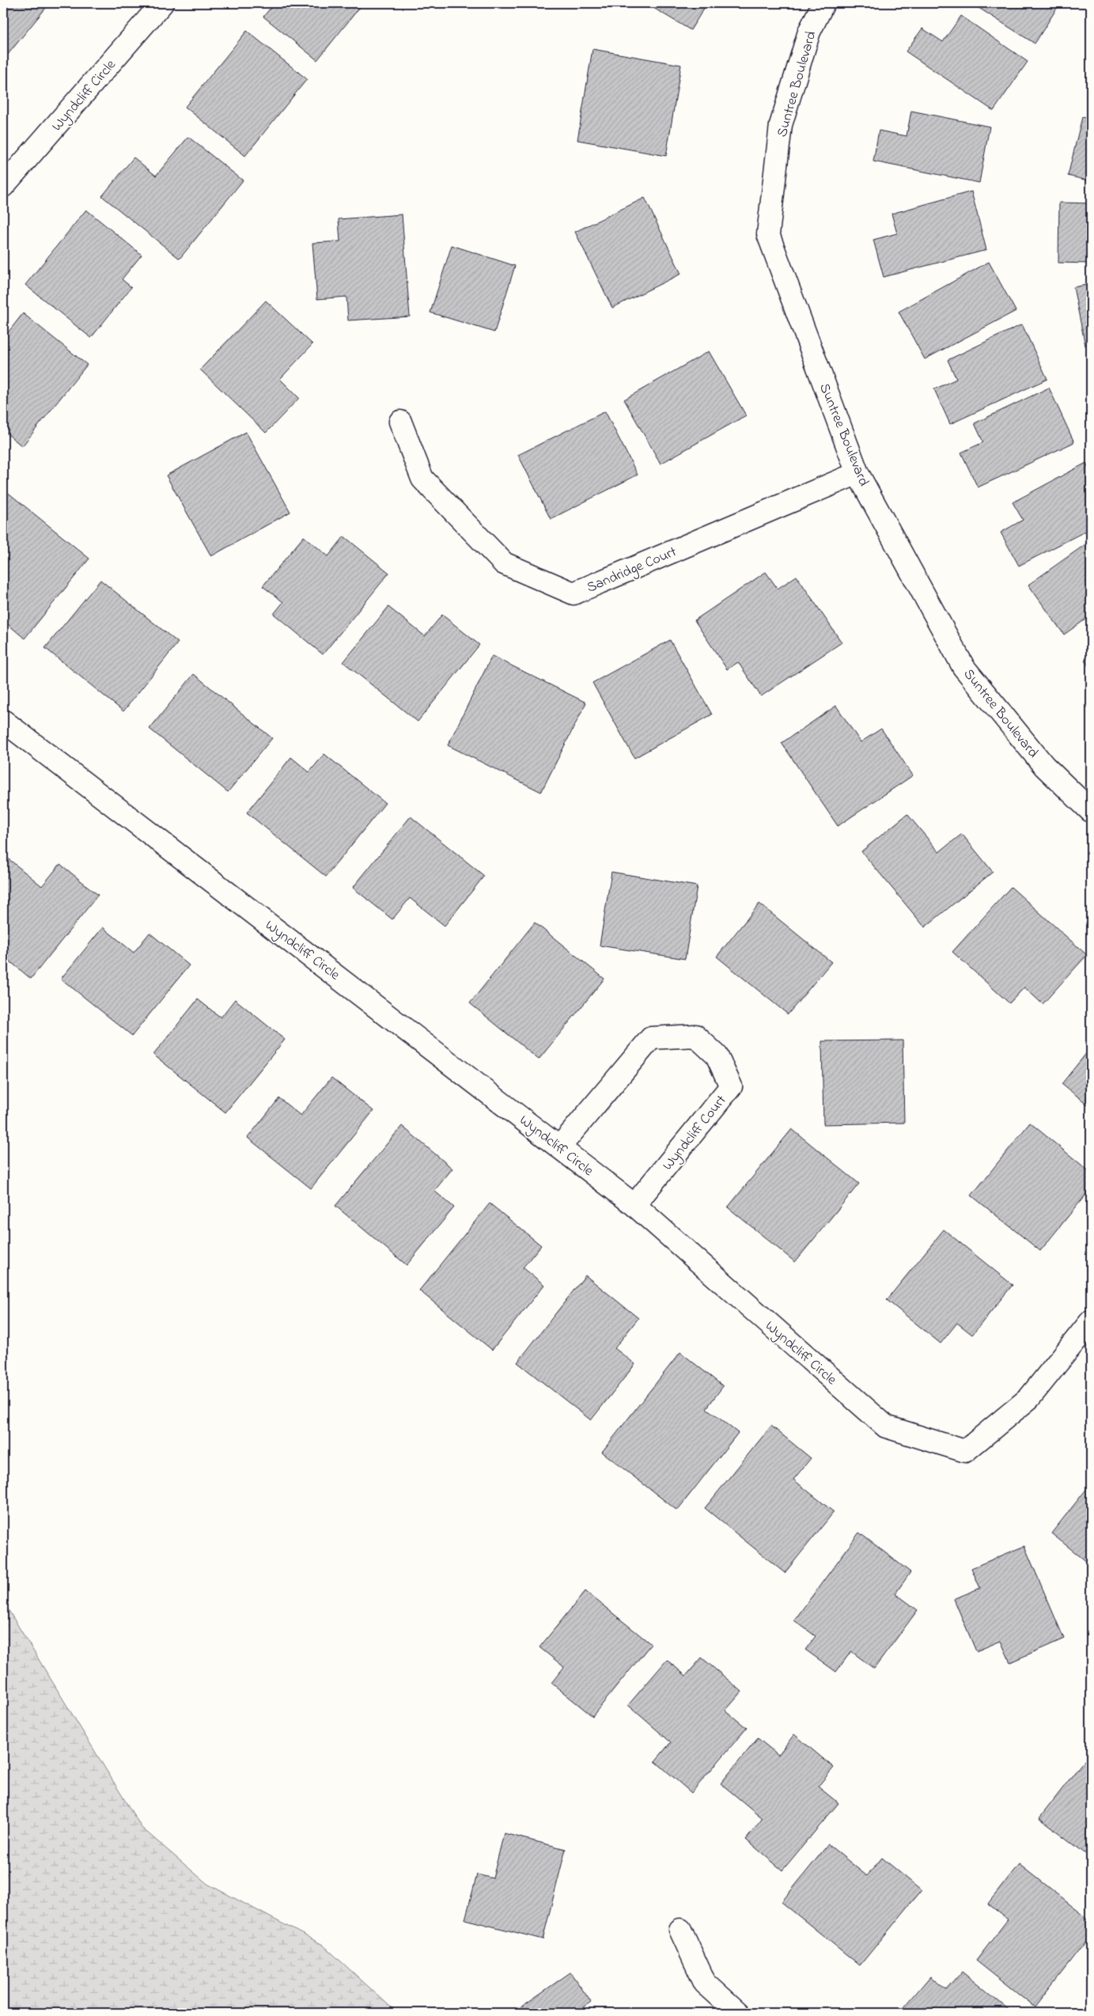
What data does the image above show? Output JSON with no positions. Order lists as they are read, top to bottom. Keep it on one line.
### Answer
{"streets":{"street":["Suntree Boulevard","Wyndcliff Circle","Sandridge Court","Wyndcliff Court"]},"crossings":[["Suntree Boulevard","Sandridge Court"],["Wyndcliff Circle","Wyndcliff Court"]]}
